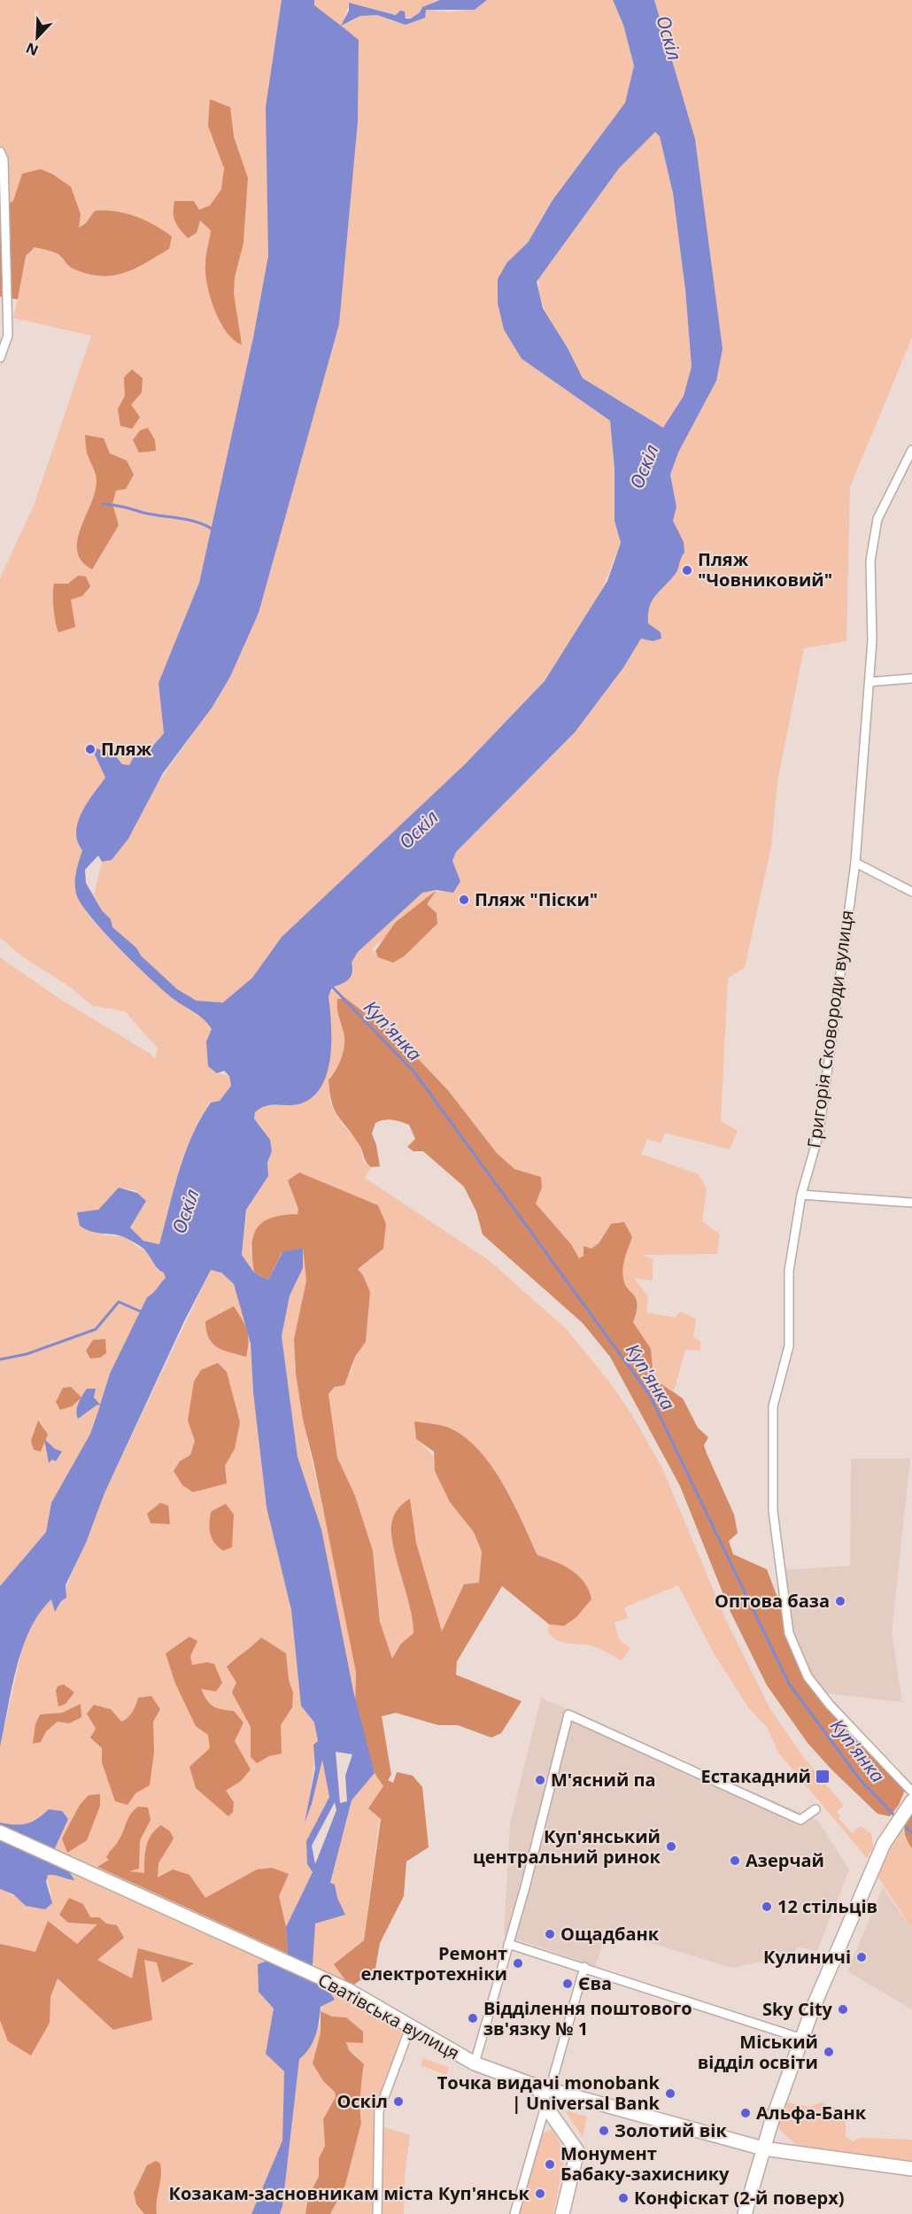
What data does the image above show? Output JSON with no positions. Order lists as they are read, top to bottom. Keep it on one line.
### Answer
{"streets":{"main road":["Сватівська вулиця"],"street":["Григорія Сковороди вулиця"]},"water":["Оскіл","Куп'янка"],"places":{"other":["Пляж \"Човниковий\"","Пляж","Пляж \"Піски\"","Оптова база","М'ясний па","Куп'янський центральний ринок","Азерчай","12 стільців","Ощадбанк","Кулиничі","Ремонт електротехніки","Єва","Sky City","Відділення поштового зв'язку № 1","Міський відділ освіти","Точка видачі monobank | Universal Bank","Оскіл","Альфа-Банк","Золотий вік","Монумент Бабаку-захиснику","Козакам-засновникам міста Куп'янськ","Конфіскат (2-й поверх)"],"transit":["Естакадний"]},"north":"bottom left"}
